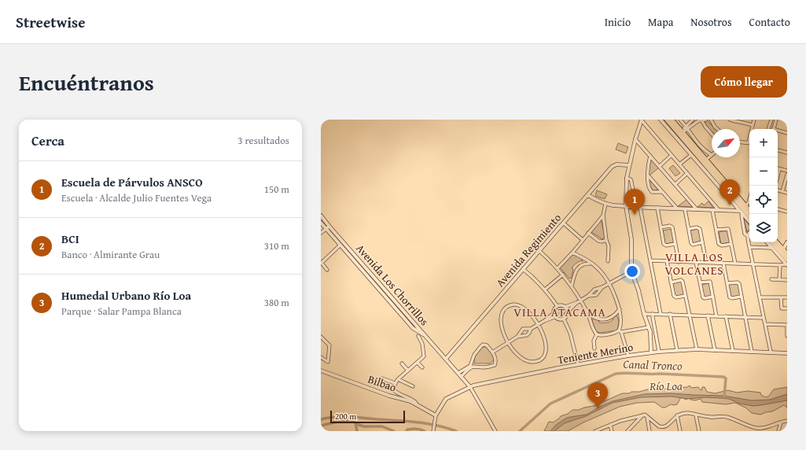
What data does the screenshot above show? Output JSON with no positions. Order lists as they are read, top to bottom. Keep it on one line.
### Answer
{"streets":{"street":["Avenida Regimiento","Avenida Los Chorrillos","Teniente Merino","Bilbao"]},"crossings":[["Teniente Merino","Bilbao"]],"districts":["VILLA LOS VOLCANES","VILLA ATACAMA"],"water":["Canal Tronco","Río Loa"],"scale_bar":"200 m","north":"top right","page":{"header":"Streetwise","nav":["Inicio","Mapa","Nosotros","Contacto"],"title":"Encuéntranos","buttons":"Cómo llegar","heading":["Cerca","3 resultados"],"map_buttons":["+","−"],"list":[{"mark":"1","name":"Escuela de Párvulos ANSCO","note":"Escuela · Alcalde Julio Fuentes Vega","value":"150 m"},{"mark":"2","name":"BCI","note":"Banco · Almirante Grau","value":"310 m"},{"mark":"3","name":"Humedal Urbano Río Loa","note":"Parque · Salar Pampa Blanca","value":"380 m"}],"pins":["2","1","3"],"scale":"200 m"}}
